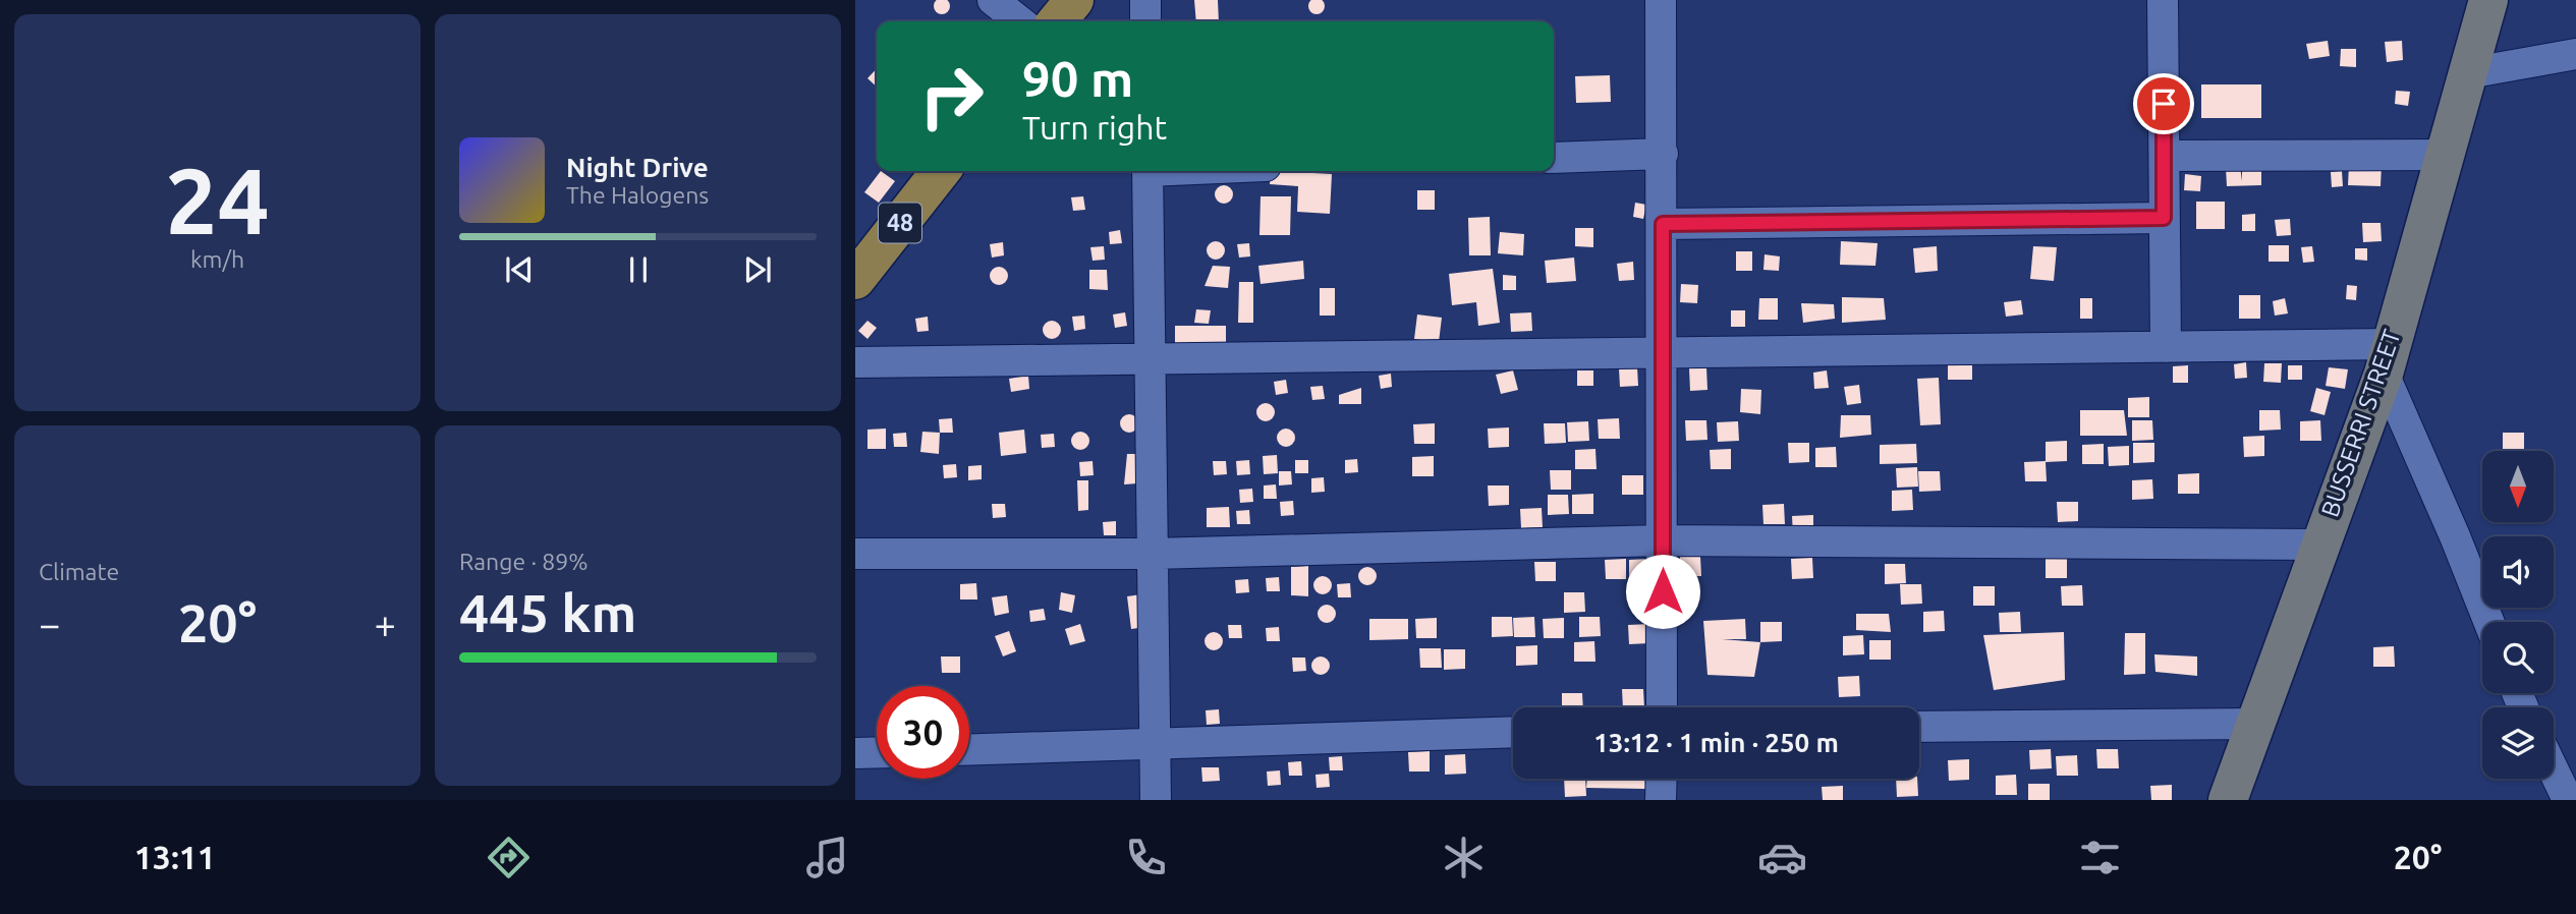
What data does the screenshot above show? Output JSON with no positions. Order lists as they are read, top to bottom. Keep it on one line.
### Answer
{"streets":{"main road":["48","BUSSERRI STREET"]},"north":"bottom","page":{"tile":[["24","km/h"],"Climate",["Range · 89%","445 km"]],"turn":["90 m","Turn right"],"song":["Night Drive","The Halogens"],"heat":["−","20°","+"],"limit":"30","trip":"13:12 · 1 min · 250 m","tabs":["13:11","20°"]}}
